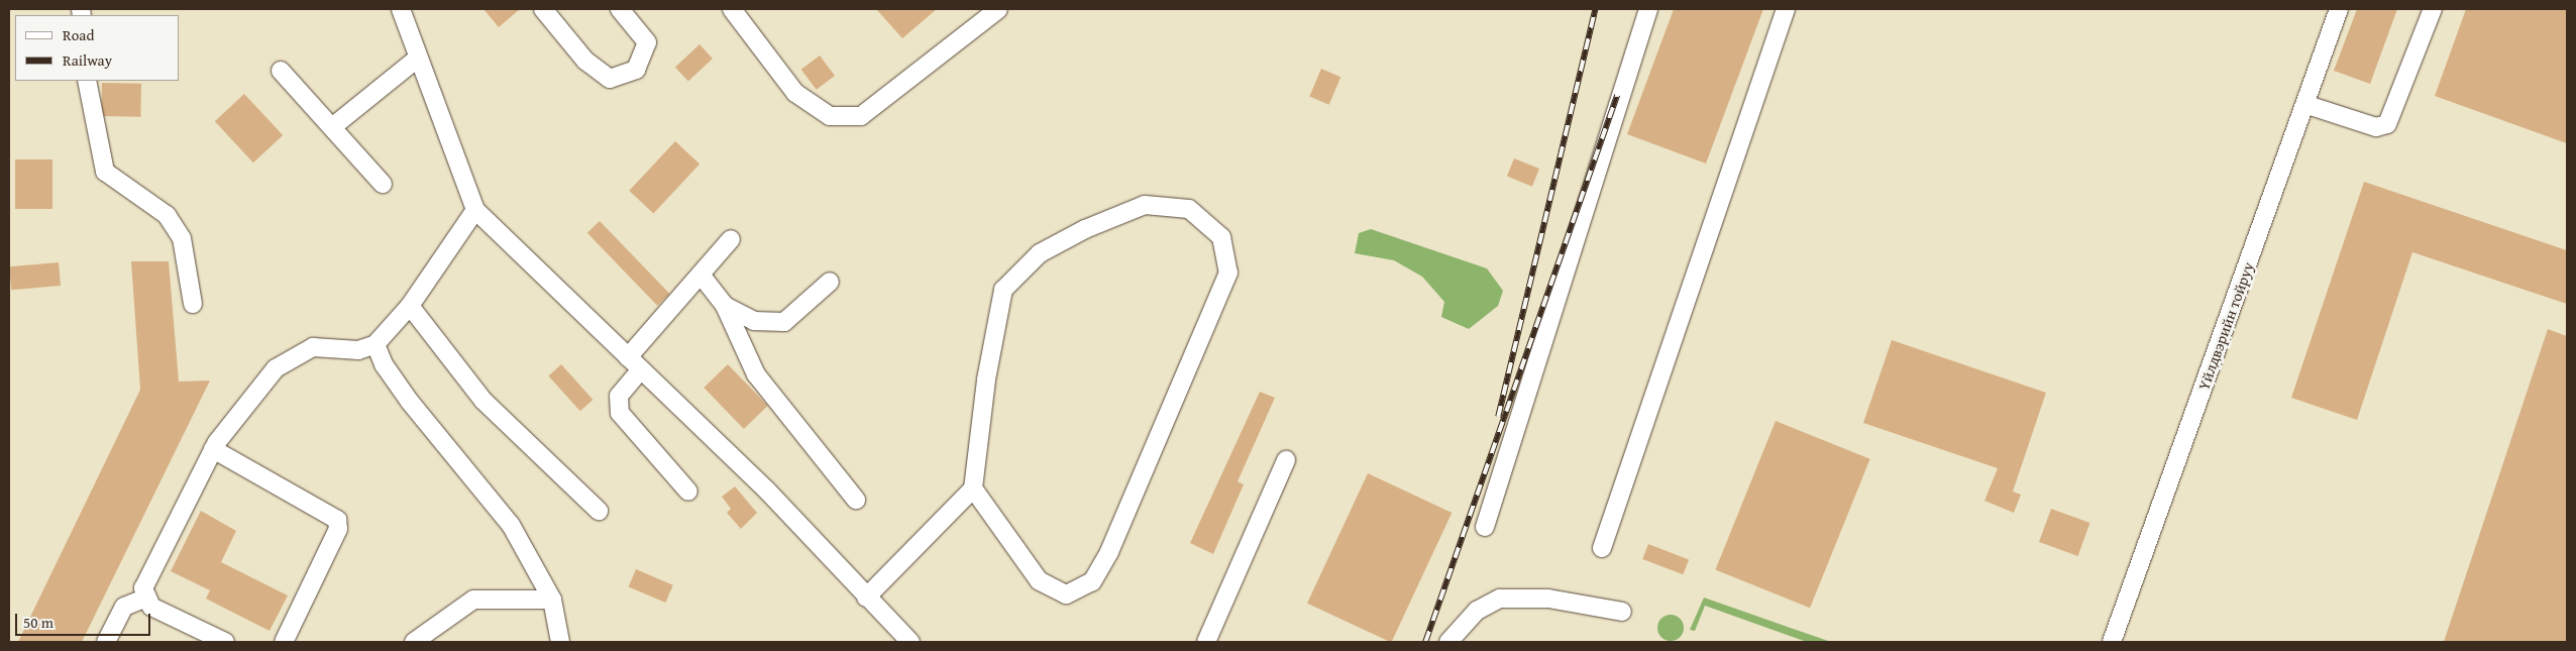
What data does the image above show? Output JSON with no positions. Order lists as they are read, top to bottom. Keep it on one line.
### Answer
{"streets":{"street":["Үйлдвэрийн тойруу"]},"legend":["Road","Railway"],"scale_bar":"50 m"}
